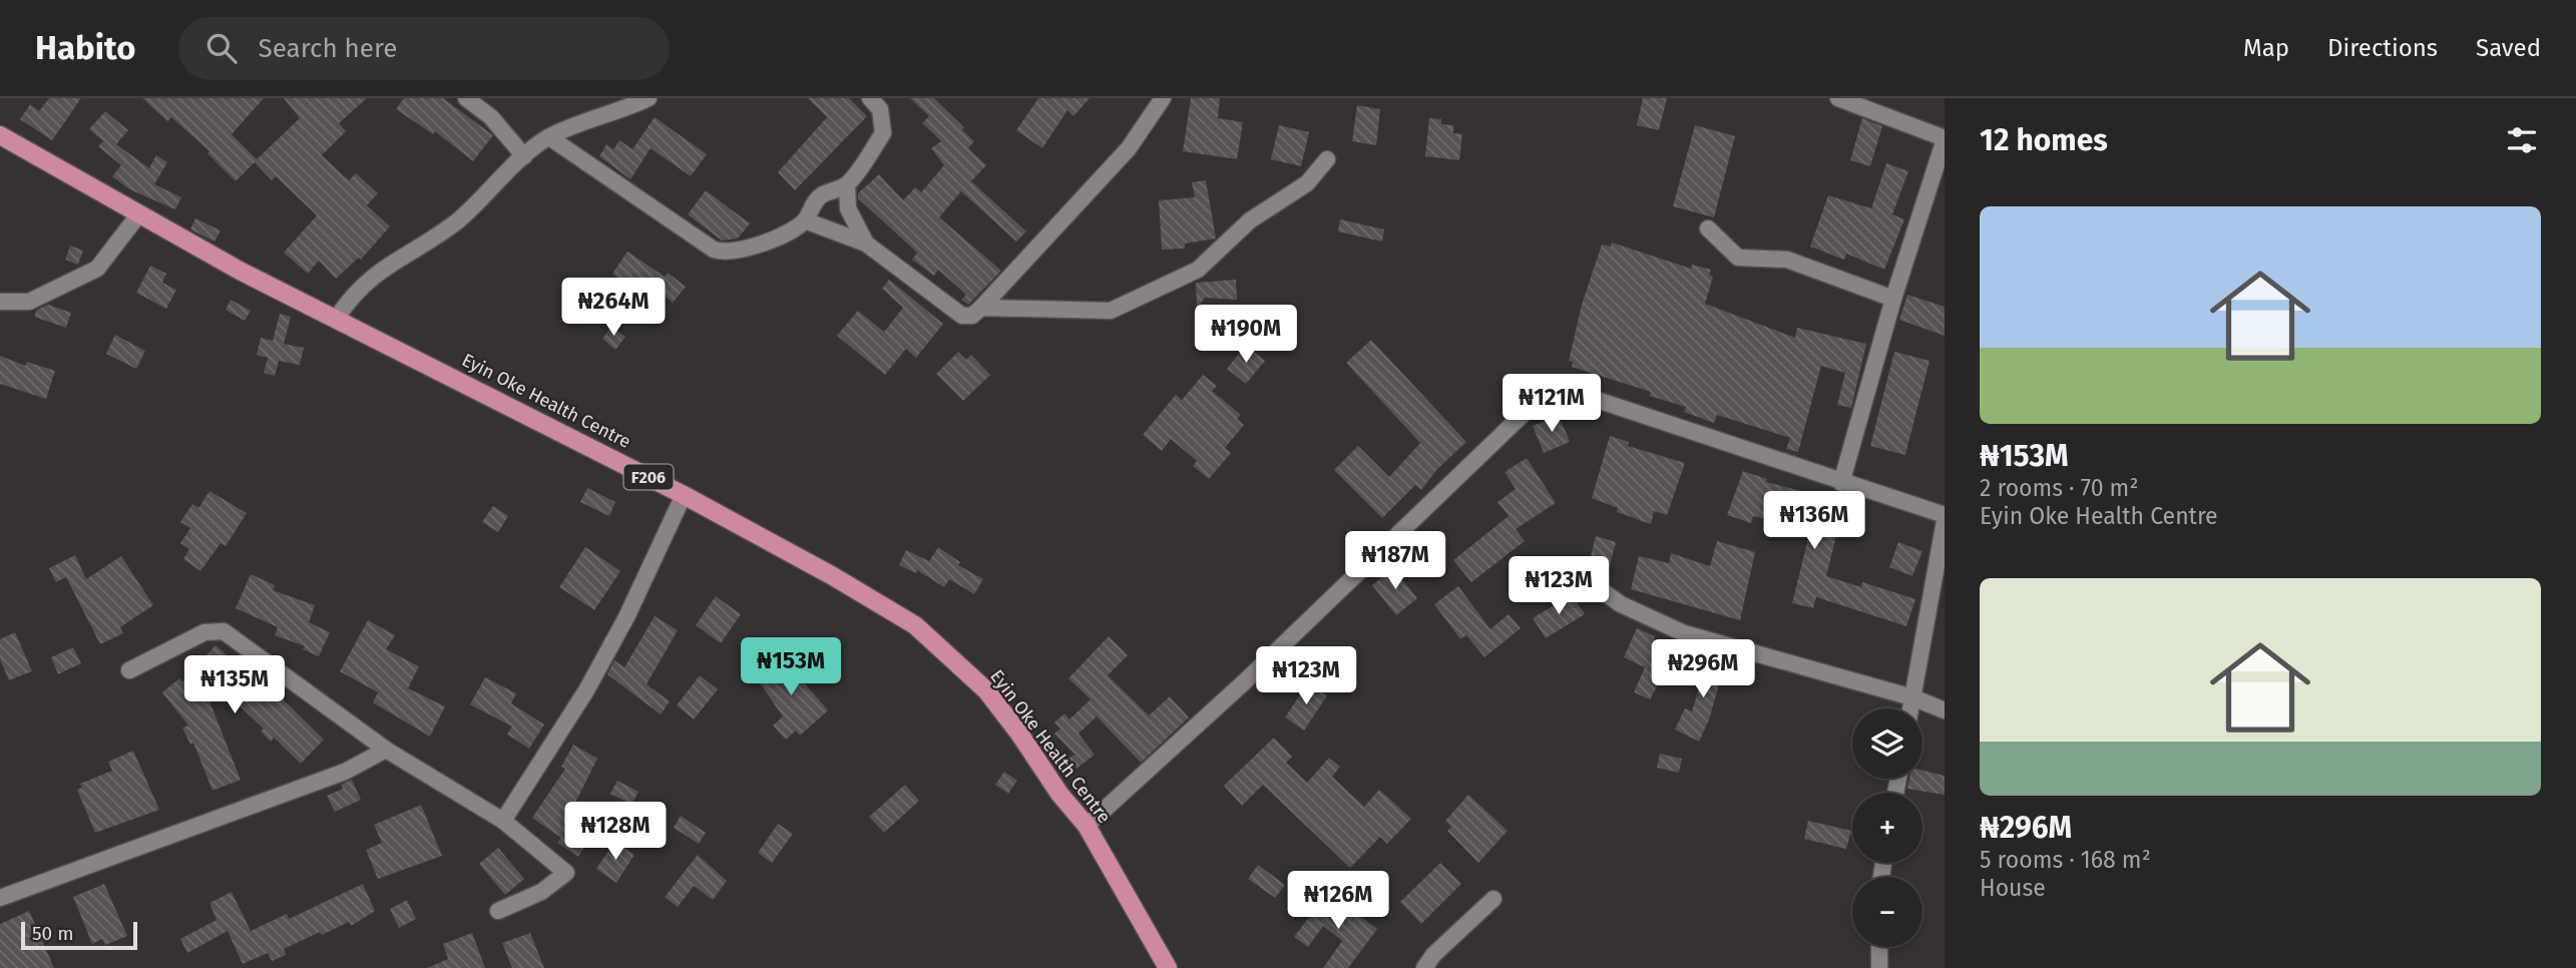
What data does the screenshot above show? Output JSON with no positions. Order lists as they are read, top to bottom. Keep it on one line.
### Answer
{"streets":{"main road":["Eyin Oke Health Centre","F206"]},"scale_bar":"50 m","page":{"header":"Habito","search":"Search here","nav":["Map","Directions","Saved"],"heading":"12 homes","list":[{"name":"₦153M","note":"2 rooms · 70 m² · Eyin Oke Health Centre"},{"name":"₦296M","note":"5 rooms · 168 m² · House"}],"price":["₦264M","₦190M","₦121M","₦136M","₦187M","₦123M","₦153M","₦296M","₦123M","₦135M","₦128M","₦126M"],"map_buttons":["+","−"],"scale":"50 m"}}
